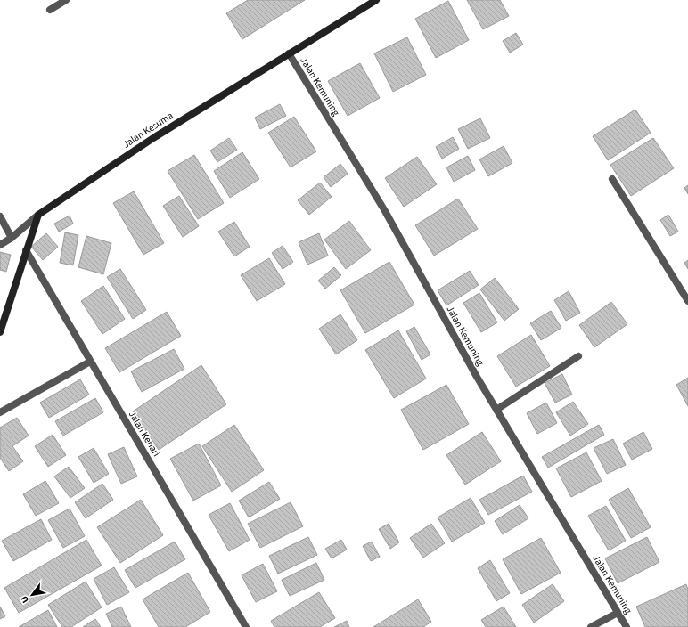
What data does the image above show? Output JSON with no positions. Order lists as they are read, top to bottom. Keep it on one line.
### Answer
{"streets":{"street":["Jalan Kemuning","Jalan Kesuma","Jalan Kenari"]},"crossings":[["Jalan Kemuning","Jalan Kesuma"]],"north":"bottom left"}
